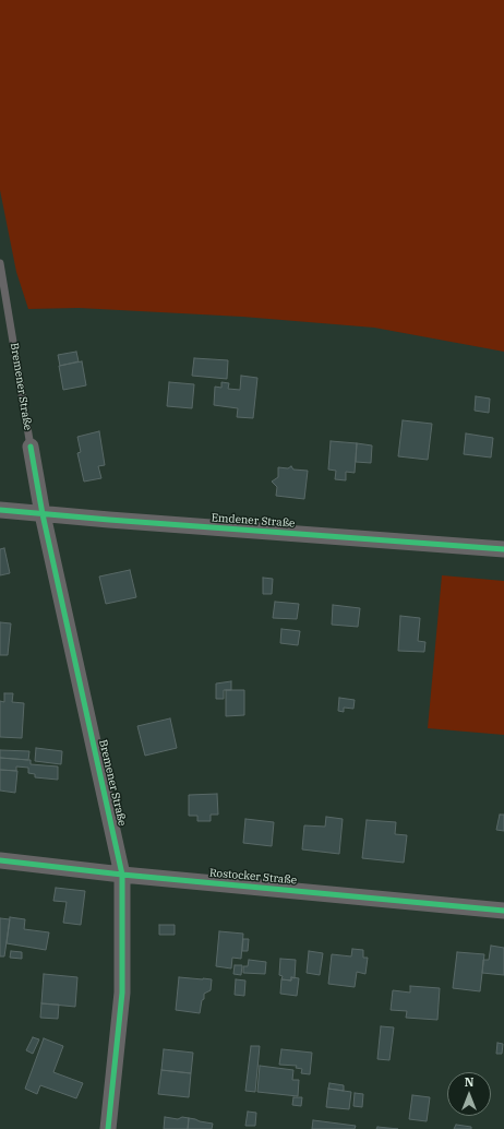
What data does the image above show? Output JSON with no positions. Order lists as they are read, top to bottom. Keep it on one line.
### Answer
{"streets":{"street":["Bremener Straße","Emdener Straße","Rostocker Straße"]},"crossings":[["Bremener Straße","Emdener Straße"],["Bremener Straße","Rostocker Straße"]],"north":"top"}
